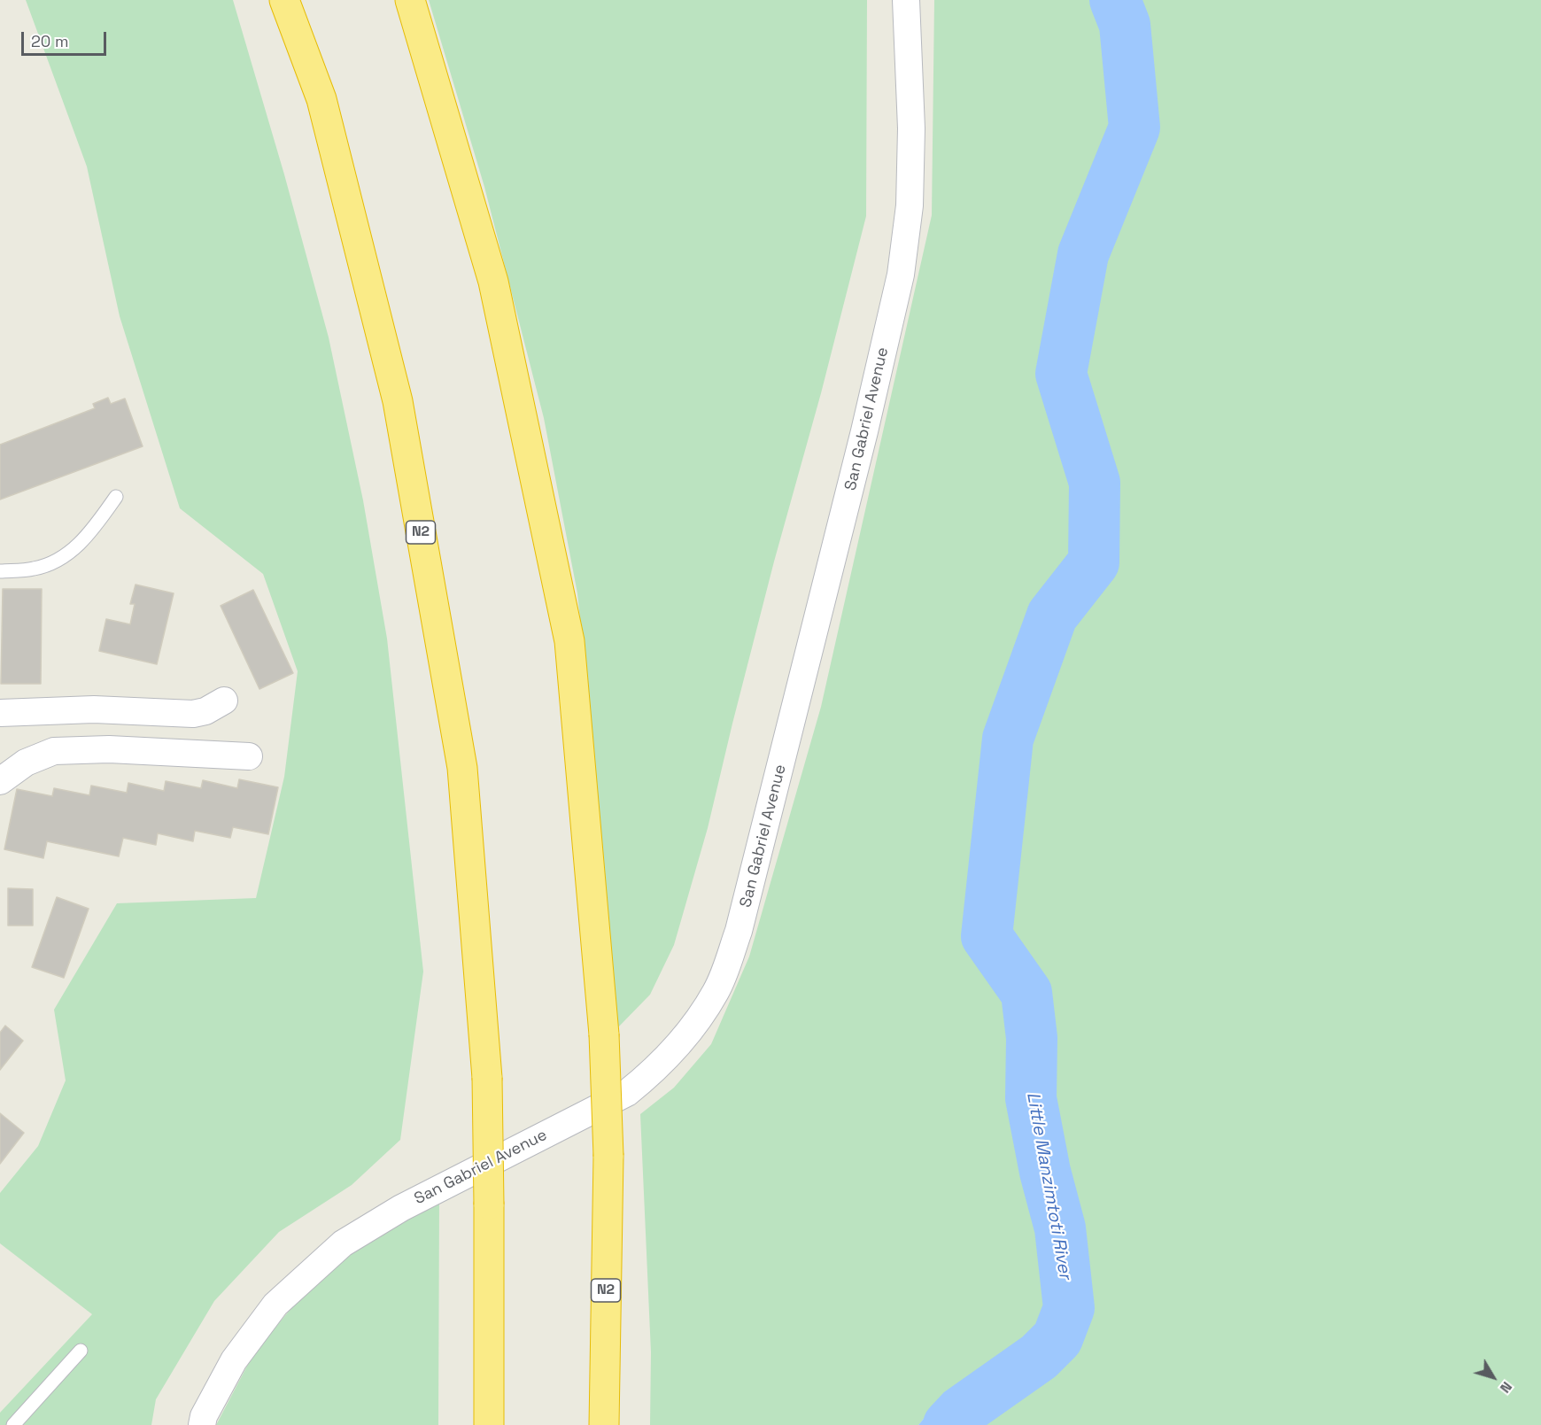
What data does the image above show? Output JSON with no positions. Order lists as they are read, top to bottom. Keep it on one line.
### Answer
{"streets":{"highway":["N2"],"street":["San Gabriel Avenue"]},"water":["Little Manzimtoti River"],"scale_bar":"20 m","north":"bottom right"}
